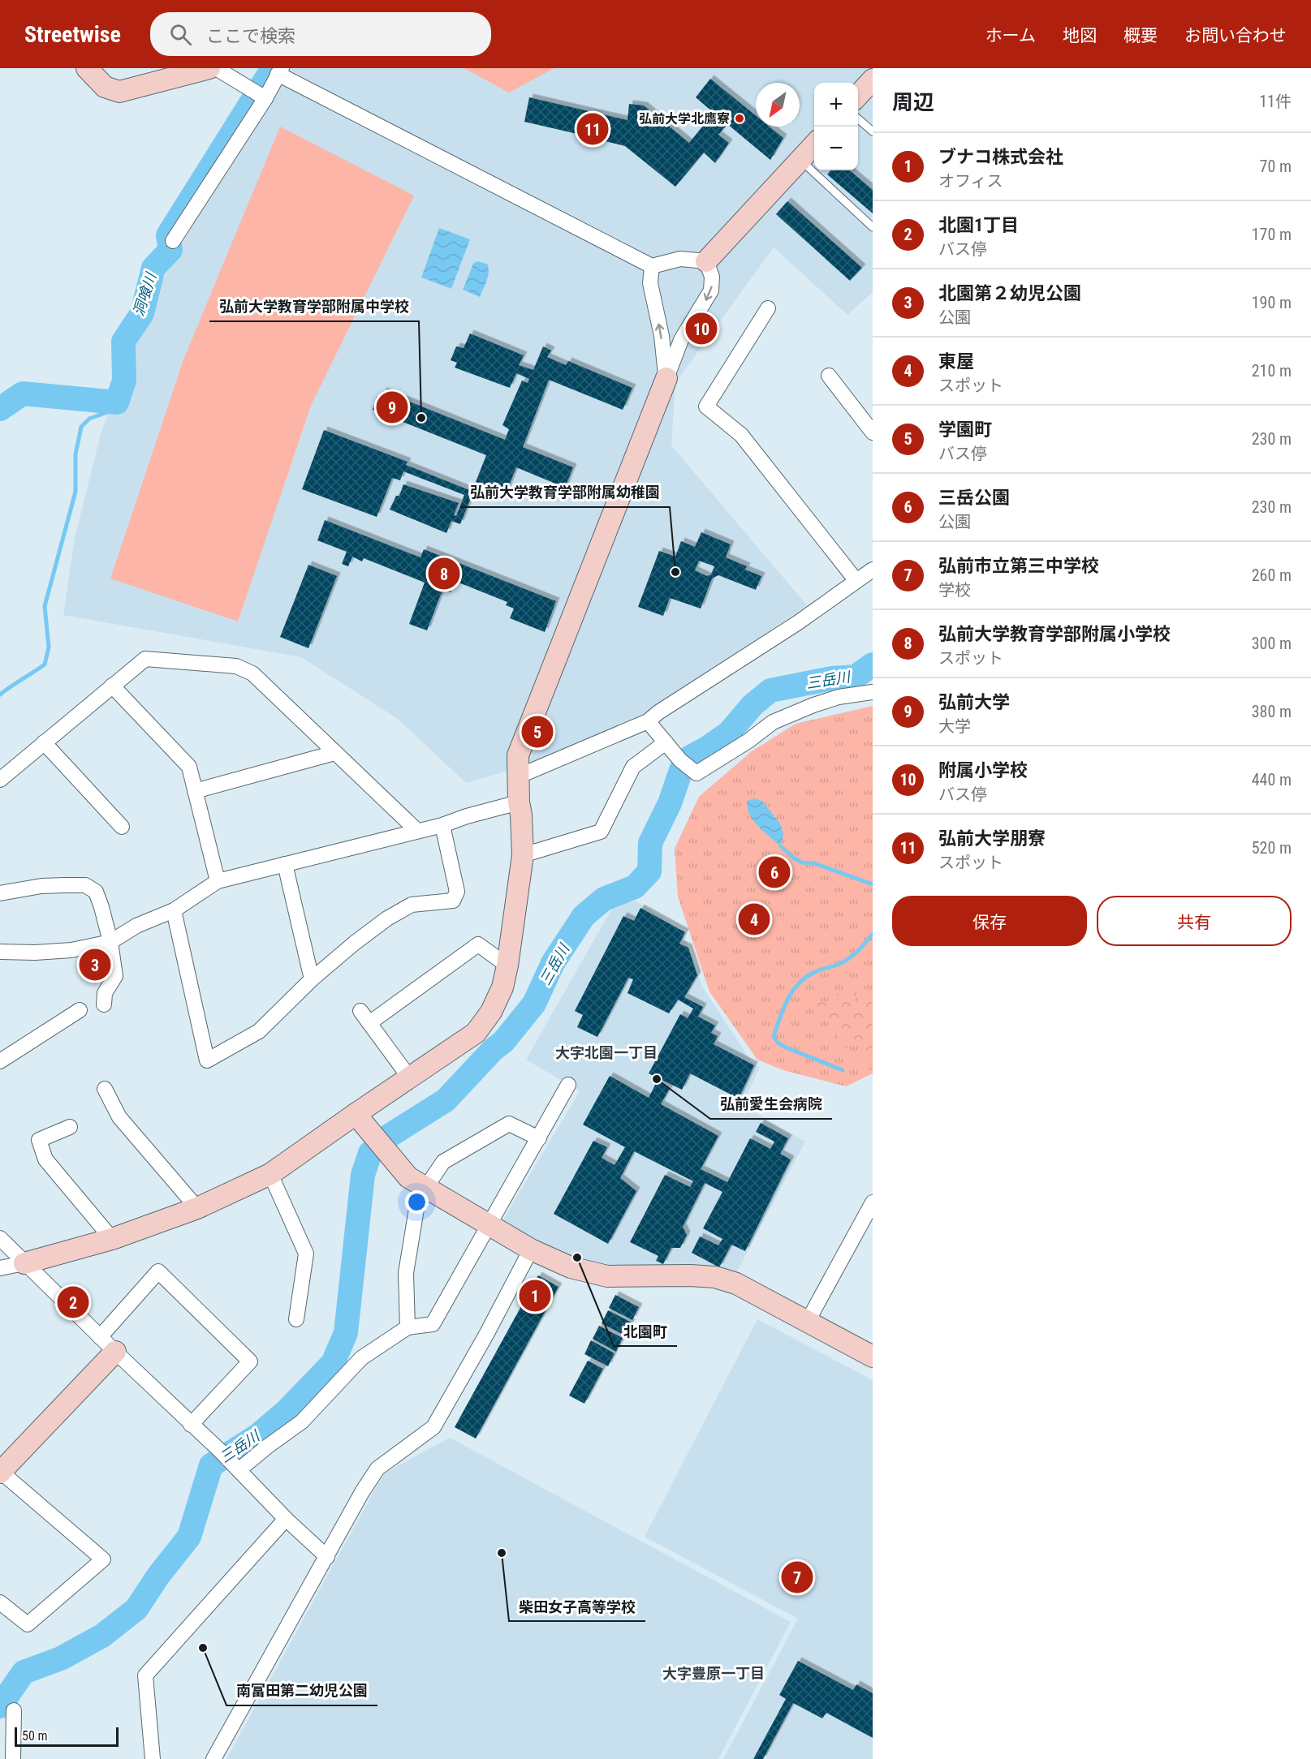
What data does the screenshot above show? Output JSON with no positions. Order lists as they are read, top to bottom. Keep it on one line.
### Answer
{"districts":["大字北園一丁目","大字豊原一丁目"],"water":["洞喰川","三岳川"],"places":["弘前大学北鷹寮","弘前大学教育学部附属中学校","弘前大学教育学部附属幼稚園","弘前愛生会病院","北園町","柴田女子高等学校","南富田第二幼児公園"],"scale_bar":"50 m","north":"bottom left","page":{"header":"Streetwise","search":"ここで検索","nav":["ホーム","地図","概要","お問い合わせ"],"heading":["周辺","11件"],"map_buttons":["+","−"],"pins":["11","10","9","8","5","6","4","3","1","2","7"],"list":[{"mark":"1","name":"ブナコ株式会社","note":"オフィス","value":"70 m"},{"mark":"2","name":"北園1丁目","note":"バス停","value":"170 m"},{"mark":"3","name":"北園第２幼児公園","note":"公園","value":"190 m"},{"mark":"4","name":"東屋","note":"スポット","value":"210 m"},{"mark":"5","name":"学園町","note":"バス停","value":"230 m"},{"mark":"6","name":"三岳公園","note":"公園","value":"230 m"},{"mark":"7","name":"弘前市立第三中学校","note":"学校","value":"260 m"},{"mark":"8","name":"弘前大学教育学部附属小学校","note":"スポット","value":"300 m"},{"mark":"9","name":"弘前大学","note":"大学","value":"380 m"},{"mark":"10","name":"附属小学校","note":"バス停","value":"440 m"},{"mark":"11","name":"弘前大学朋寮","note":"スポット","value":"520 m"}],"buttons":["保存","共有"],"scale":"50 m"}}
